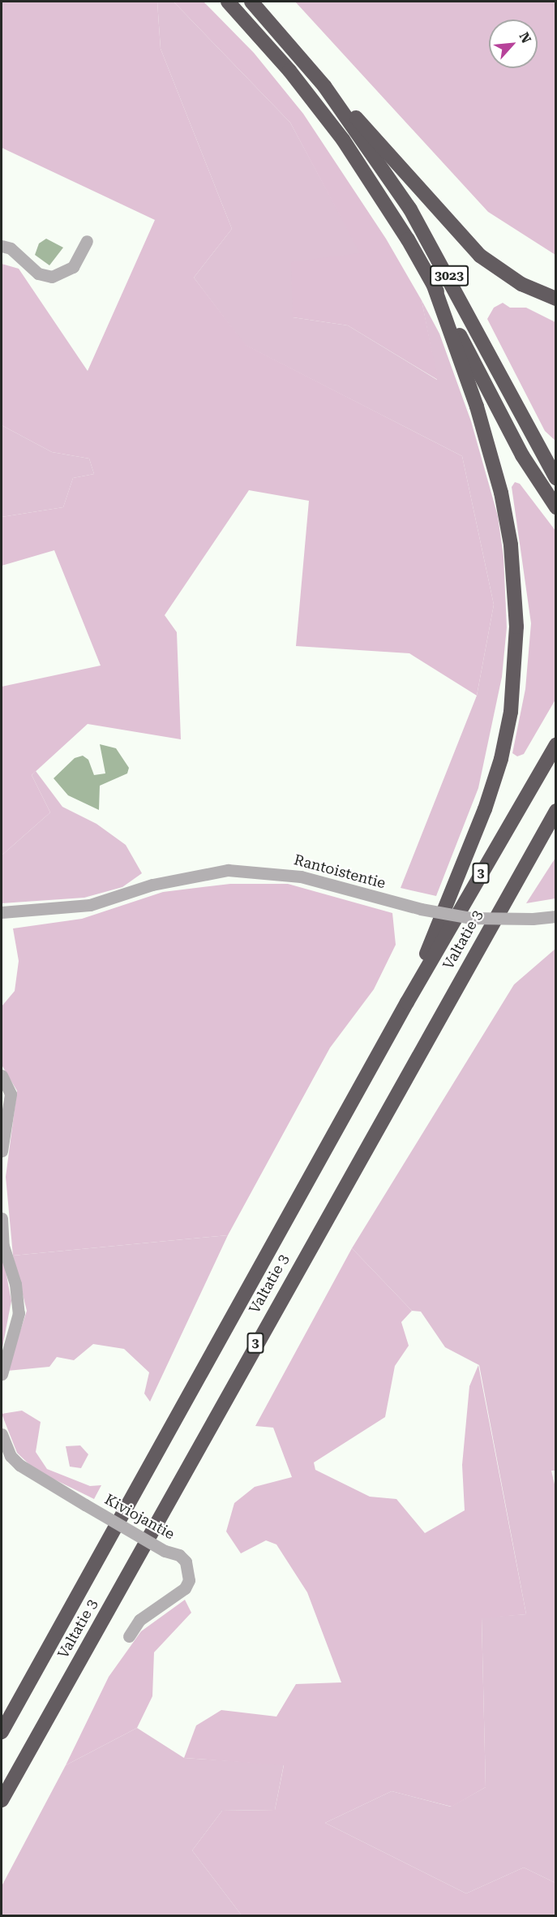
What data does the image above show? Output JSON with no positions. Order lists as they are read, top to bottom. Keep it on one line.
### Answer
{"streets":{"highway":["3023","3","Valtatie 3"],"street":["Rantoistentie","Kiviojantie"]},"north":"top right"}
